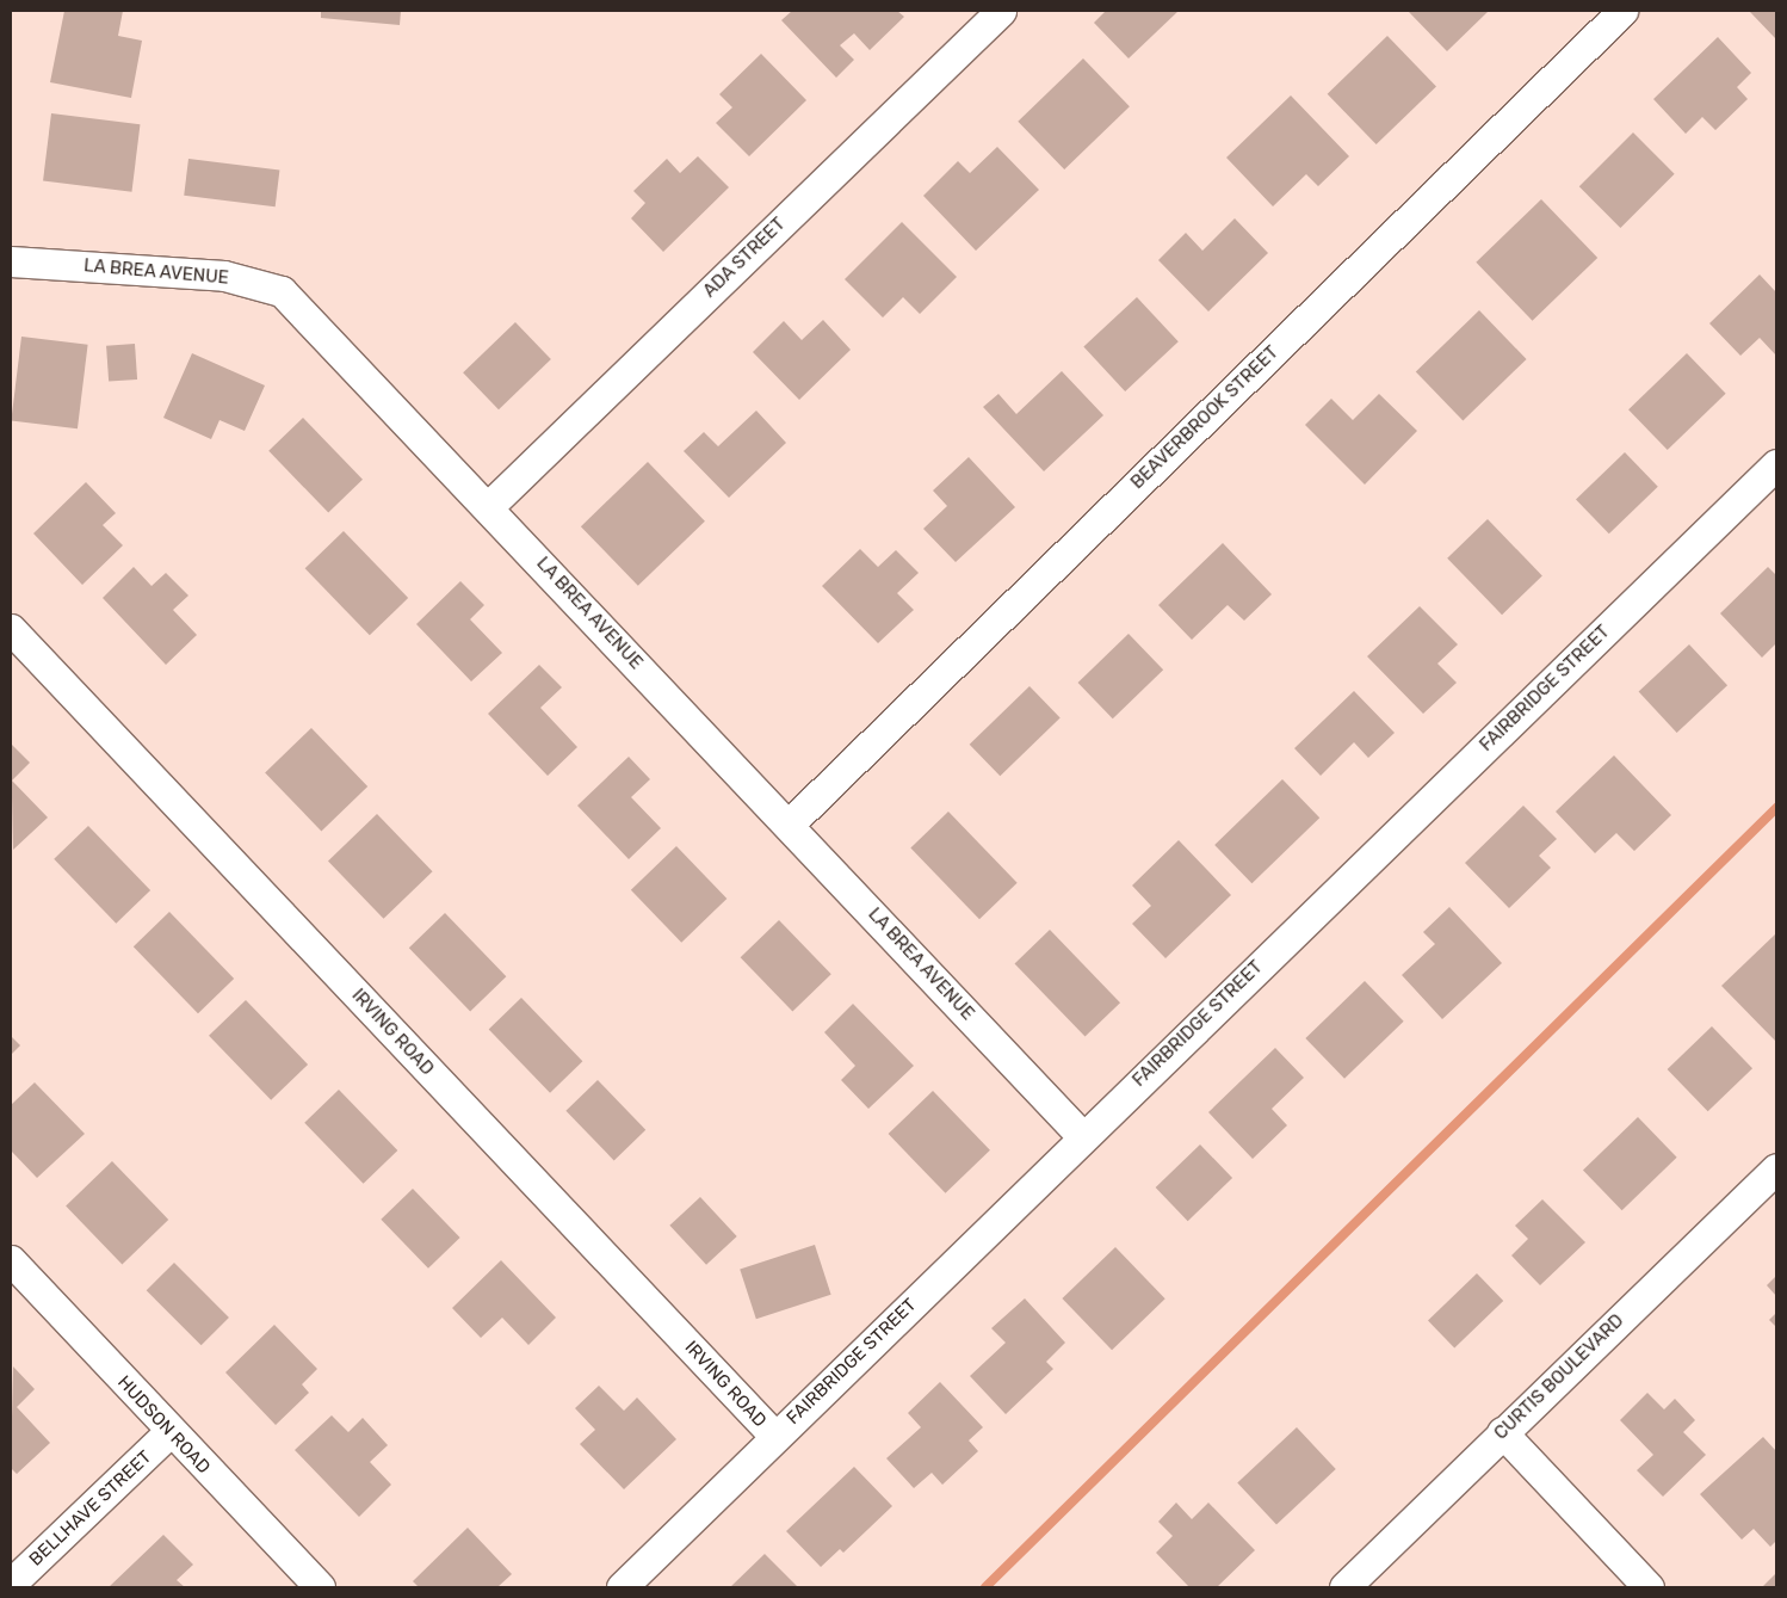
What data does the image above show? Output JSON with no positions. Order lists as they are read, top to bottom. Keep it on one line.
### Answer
{"streets":{"street":["ADA STREET","LA BREA AVENUE","BEAVERBROOK STREET","FAIRBRIDGE STREET","IRVING ROAD","CURTIS BOULEVARD","HUDSON ROAD","BELLHAVE STREET"]},"crossings":[["ADA STREET","LA BREA AVENUE"],["LA BREA AVENUE","BEAVERBROOK STREET"],["LA BREA AVENUE","FAIRBRIDGE STREET"],["FAIRBRIDGE STREET","IRVING ROAD"],["HUDSON ROAD","BELLHAVE STREET"]]}
